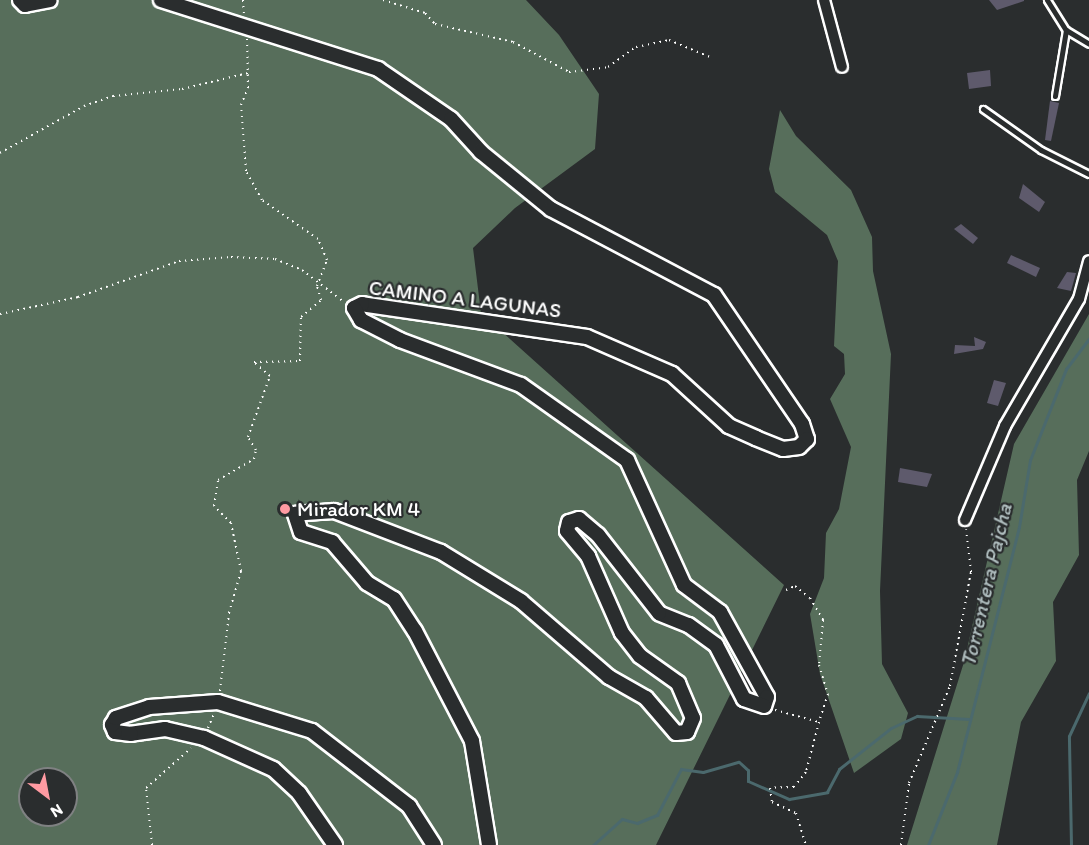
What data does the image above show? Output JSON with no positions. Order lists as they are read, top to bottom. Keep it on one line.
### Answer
{"streets":{"street":["CAMINO A LAGUNAS"]},"water":["Torrentera Pajcha"],"places":["Mirador KM 4"],"north":"bottom right"}
